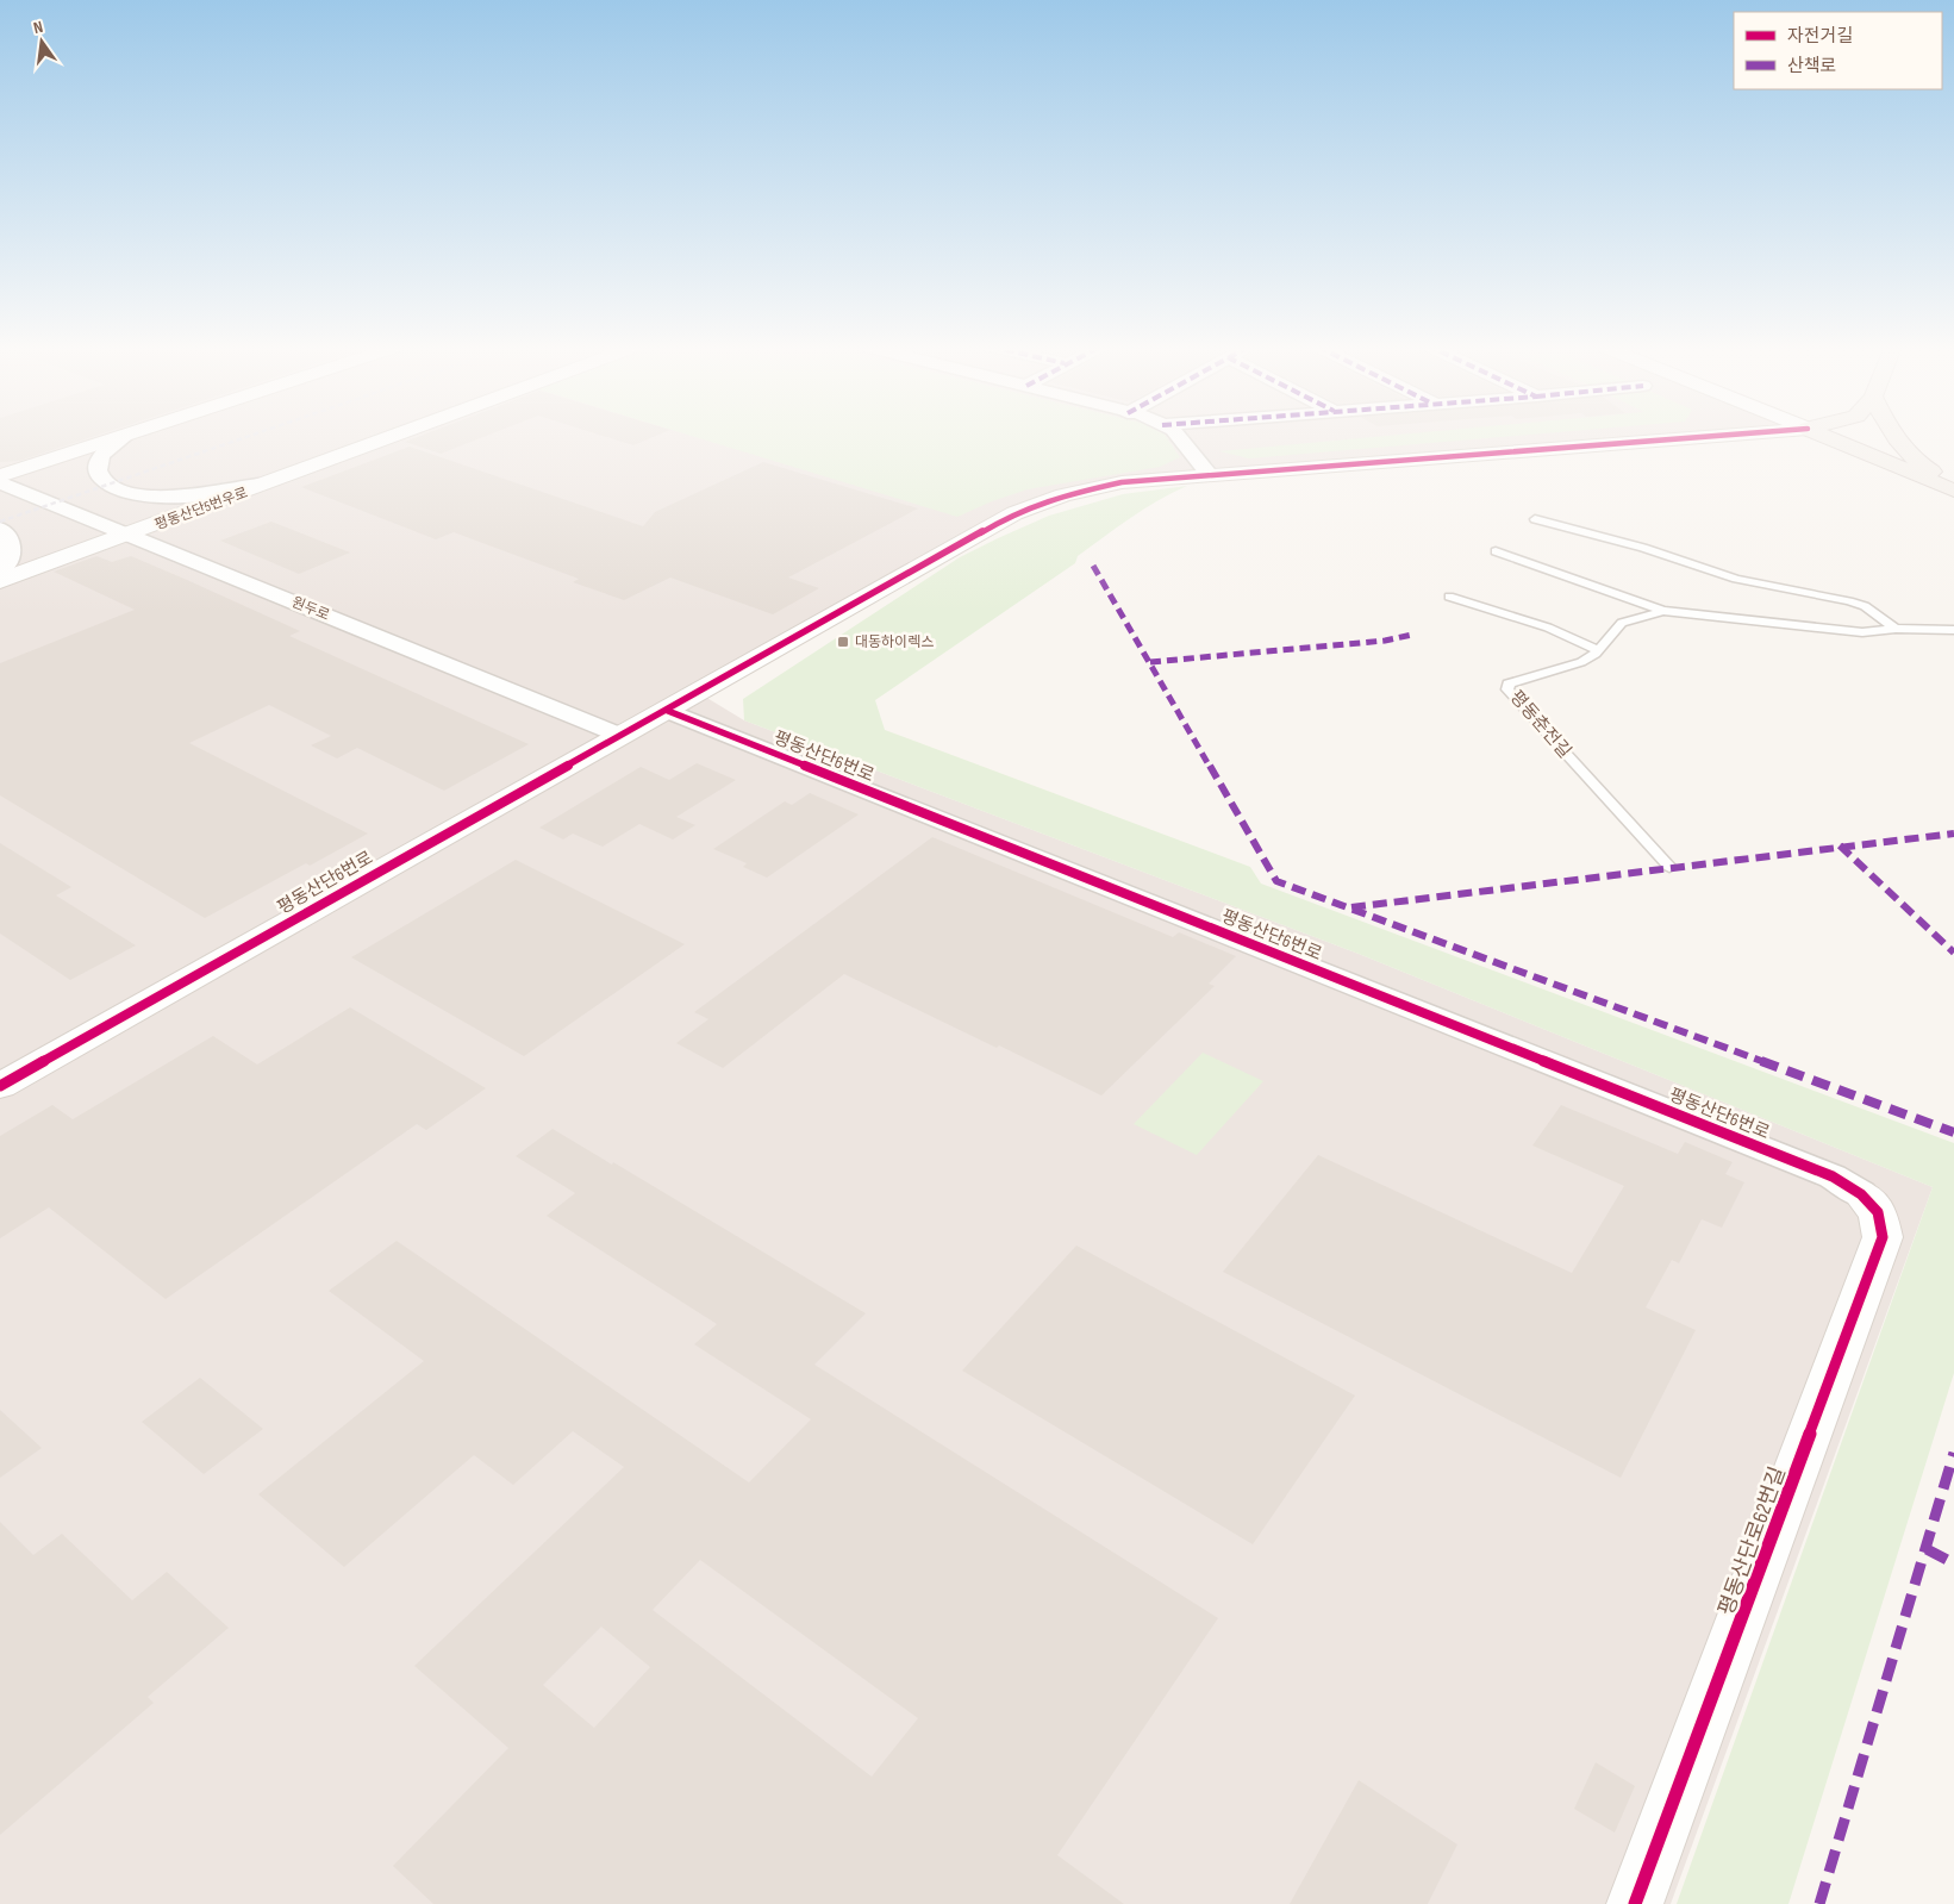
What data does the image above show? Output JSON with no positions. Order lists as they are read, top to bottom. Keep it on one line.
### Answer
{"streets":{"street":["평동산단5번우로","원두로","평동산단6번로","평동산단로62번길"],"lane":["평동춘전길"]},"crossings":[["평동산단5번우로","원두로"],["원두로","평동산단6번로"],["평동산단6번로","평동산단로62번길"]],"places":{"transit":["대동하이렉스"]},"legend":["자전거길","산책로"],"north":"top"}
